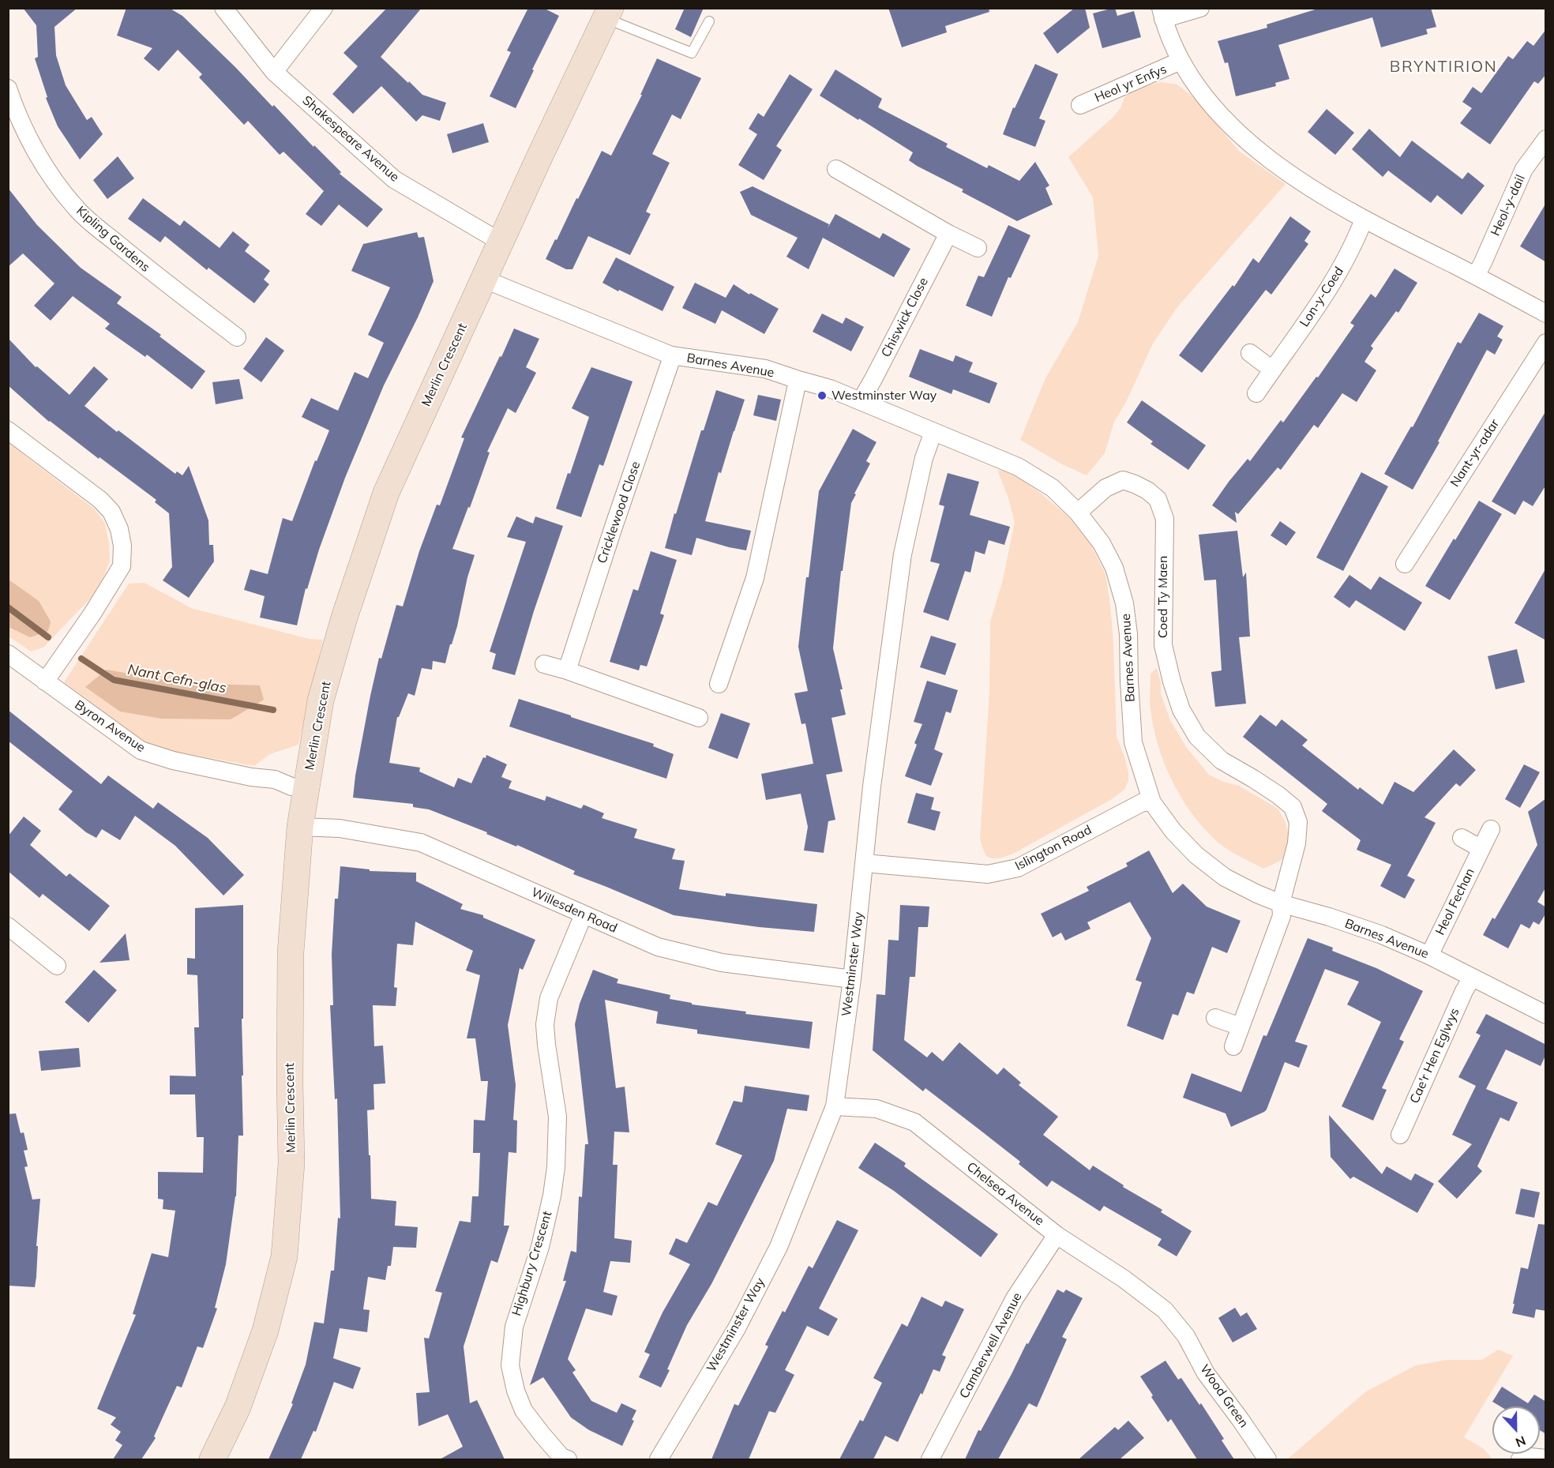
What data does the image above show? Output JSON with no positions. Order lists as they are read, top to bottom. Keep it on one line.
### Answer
{"streets":{"street":["Heol yr Enfys","Shakespeare Avenue","Heol-y-dail","Kipling Gardens","Lon-y-Coed","Chiswick Close","Merlin Crescent","Barnes Avenue","Nant-yr-adar","Cricklewood Close","Coed Ty Maen","Byron Avenue","Islington Road","Heol Fechan","Willesden Road","Westminster Way","Cae'r Hen Eglwys","Chelsea Avenue","Highbury Crescent","Camberwell Avenue","Wood Green"]},"crossings":[["Shakespeare Avenue","Merlin Crescent"],["Chiswick Close","Barnes Avenue"],["Merlin Crescent","Barnes Avenue"],["Merlin Crescent","Byron Avenue"],["Merlin Crescent","Willesden Road"],["Barnes Avenue","Cricklewood Close"],["Barnes Avenue","Coed Ty Maen"],["Barnes Avenue","Islington Road"],["Barnes Avenue","Heol Fechan"],["Barnes Avenue","Westminster Way"],["Barnes Avenue","Cae'r Hen Eglwys"],["Islington Road","Westminster Way"],["Willesden Road","Westminster Way"],["Willesden Road","Highbury Crescent"],["Westminster Way","Chelsea Avenue"],["Chelsea Avenue","Camberwell Avenue"],["Chelsea Avenue","Wood Green"]],"districts":["BRYNTIRION"],"water":["Nant Cefn-glas"],"places":["Westminster Way"],"north":"bottom"}
